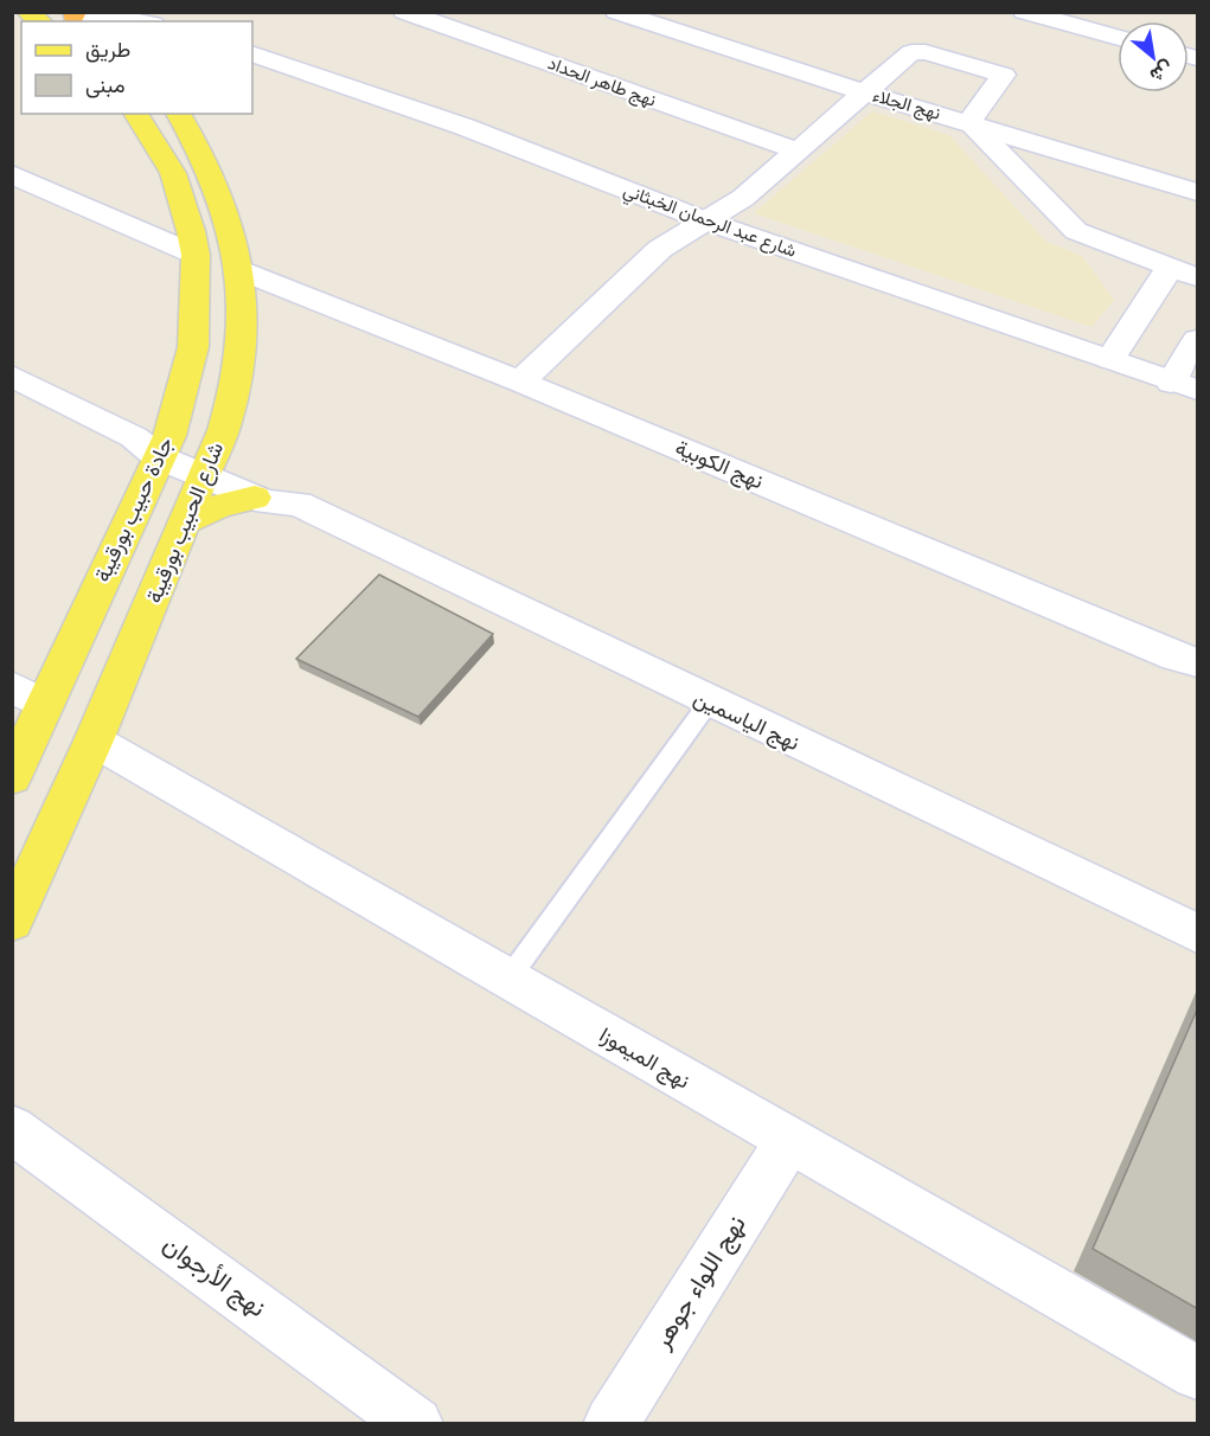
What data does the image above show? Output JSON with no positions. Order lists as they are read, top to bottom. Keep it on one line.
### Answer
{"streets":{"main road":["جادة حبيب بورقيبة","شارع الحبيب بورقيبة"],"street":["نهج طاهر الحداد","نهج الجلاء","شارع عبد الرحمان الخبثاني","نهج الكوبية","نهج الياسمين","نهج الميموزا","نهج الأرجوان","نهج اللواء جوهر"]},"crossings":[["نهج الكوبية","شارع الحبيب بورقيبة"],["جادة حبيب بورقيبة","نهج الياسمين"],["شارع الحبيب بورقيبة","نهج الياسمين"],["شارع الحبيب بورقيبة","نهج الميموزا"],["نهج الميموزا","نهج اللواء جوهر"]],"legend":["طريق","مبنى"],"north":"bottom right"}
